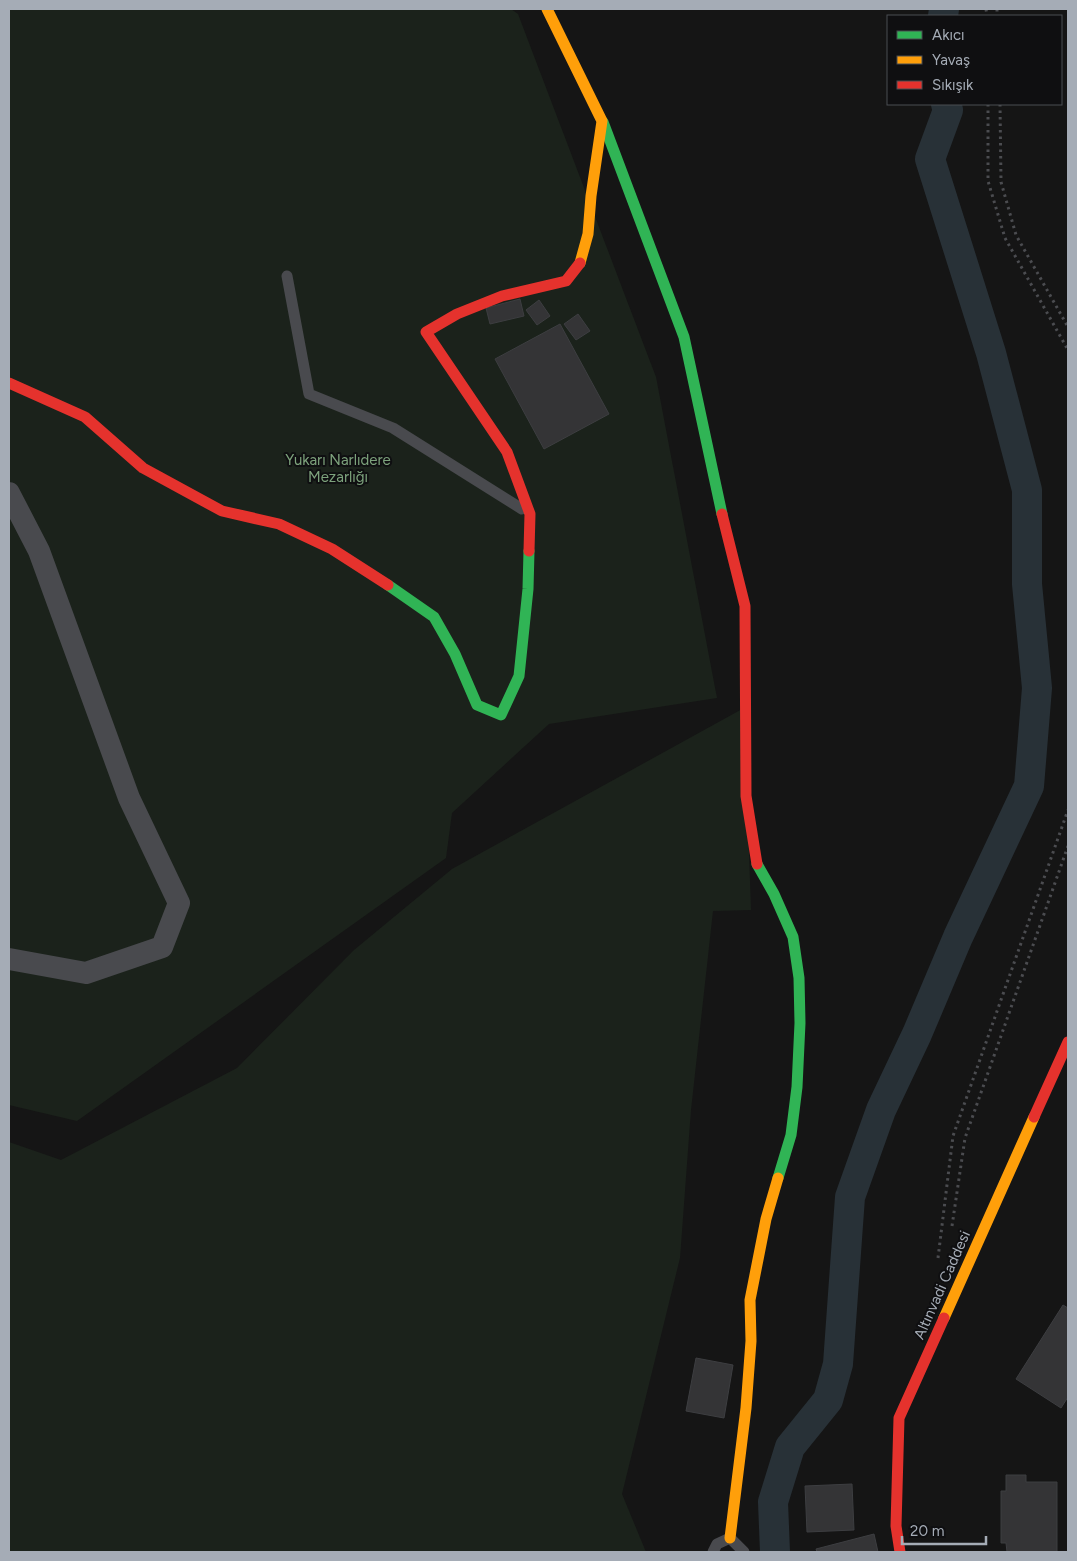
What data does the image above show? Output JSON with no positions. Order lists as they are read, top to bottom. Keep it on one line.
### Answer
{"streets":{"street":["Altınvadi Caddesi"]},"parks":["Yukarı Narlıdere Mezarlığı"],"legend":["Akıcı","Yavaş","Sıkışık"],"scale_bar":"20 m"}
